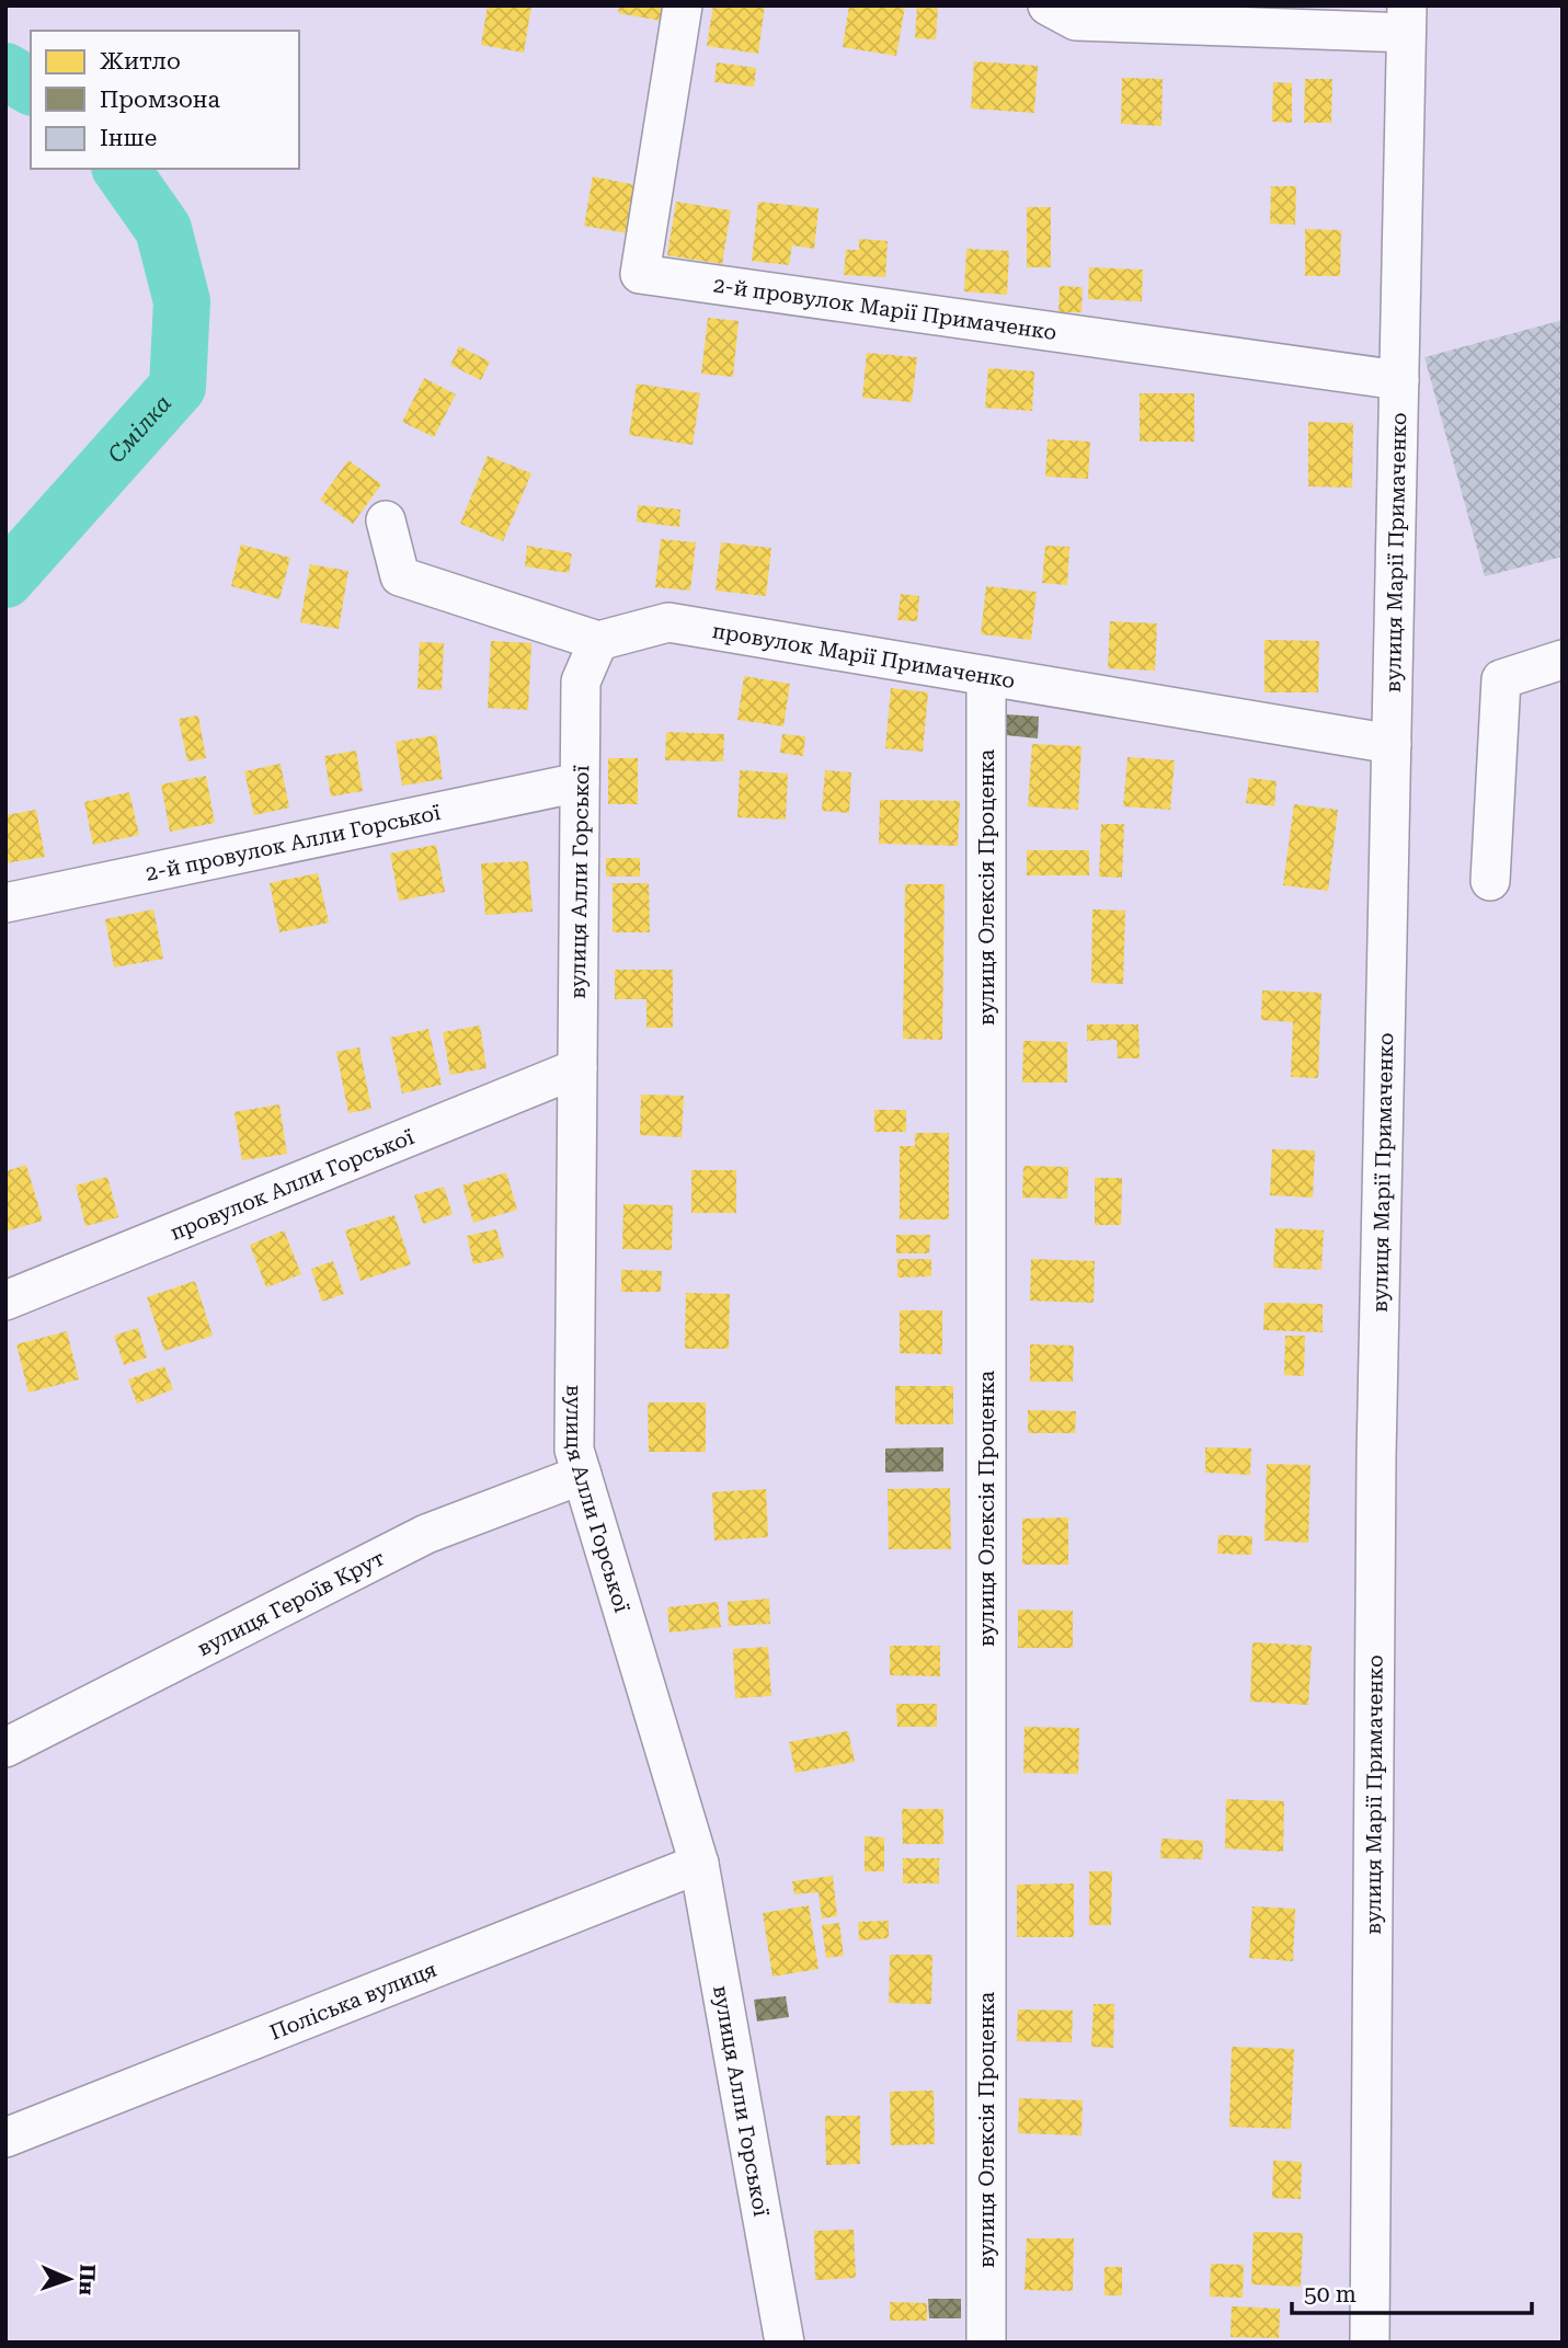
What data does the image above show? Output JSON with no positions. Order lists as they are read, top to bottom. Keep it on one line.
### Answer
{"streets":{"street":["2-й провулок Марії Примаченко","вулиця Марії Примаченко","провулок Марії Примаченко","2-й провулок Алли Горської","вулиця Алли Горської","вулиця Олексія Проценка","провулок Алли Горської","вулиця Героїв Крут","Поліська вулиця"]},"crossings":[["2-й провулок Марії Примаченко","вулиця Марії Примаченко"],["вулиця Марії Примаченко","провулок Марії Примаченко"],["провулок Марії Примаченко","вулиця Алли Горської"],["провулок Марії Примаченко","вулиця Олексія Проценка"],["2-й провулок Алли Горської","вулиця Алли Горської"],["вулиця Алли Горської","провулок Алли Горської"],["вулиця Алли Горської","вулиця Героїв Крут"],["вулиця Алли Горської","Поліська вулиця"]],"water":["Смілка"],"legend":["Житло","Промзона","Інше"],"scale_bar":"50 m","north":"right"}
